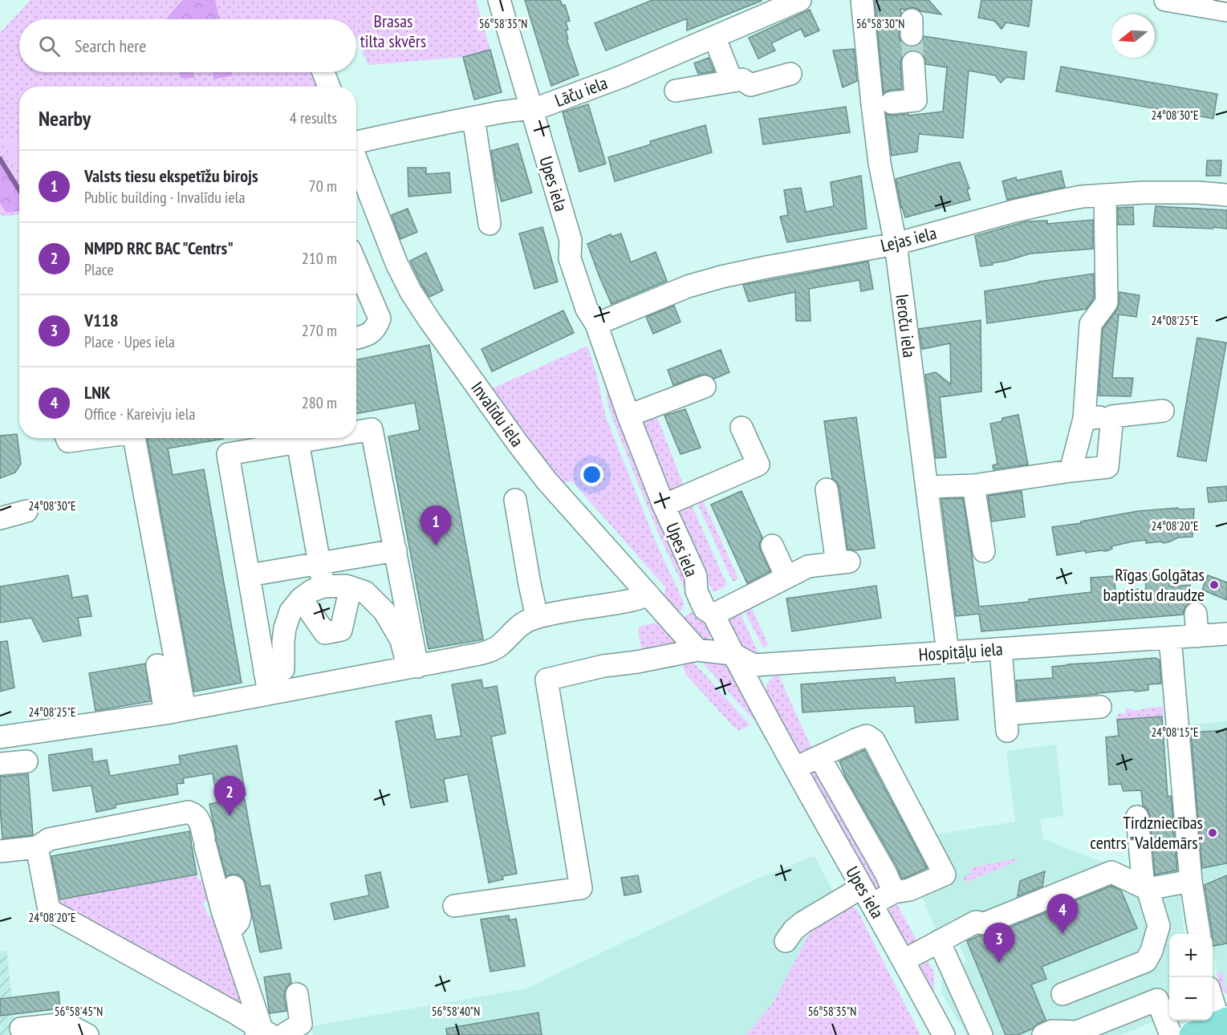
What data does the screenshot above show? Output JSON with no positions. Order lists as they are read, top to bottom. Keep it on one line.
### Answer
{"streets":{"street":["Lāču iela","Upes iela","Lejas iela","Ieroču iela","Invalīdu iela","Hospitāļu iela"]},"crossings":[["Lāču iela","Upes iela"],["Upes iela","Lejas iela"],["Upes iela","Hospitāļu iela"],["Lejas iela","Ieroču iela"],["Ieroču iela","Hospitāļu iela"],["Invalīdu iela","Hospitāļu iela"]],"parks":["Brasas tilta skvērs"],"places":["Rīgas Golgātas baptistu draudze","Tirdzniecības centrs \"Valdemārs\""],"north":"left","page":{"search":"Search here","heading":["Nearby","4 results"],"list":[{"mark":"1","name":"Valsts tiesu ekspetīžu birojs","note":"Public building · Invalīdu iela","value":"70 m"},{"mark":"2","name":"NMPD RRC BAC \"Centrs\"","note":"Place","value":"210 m"},{"mark":"3","name":"V118","note":"Place · Upes iela","value":"270 m"},{"mark":"4","name":"LNK","note":"Office · Kareivju iela","value":"280 m"}],"pins":["1","2","4","3"],"map_buttons":["+","−"]},"coordinates":["56°58'35\"N","56°58'30\"N","24°08'30\"E","24°08'25\"E","24°08'20\"E","24°08'15\"E","56°58'45\"N","56°58'40\"N"]}
